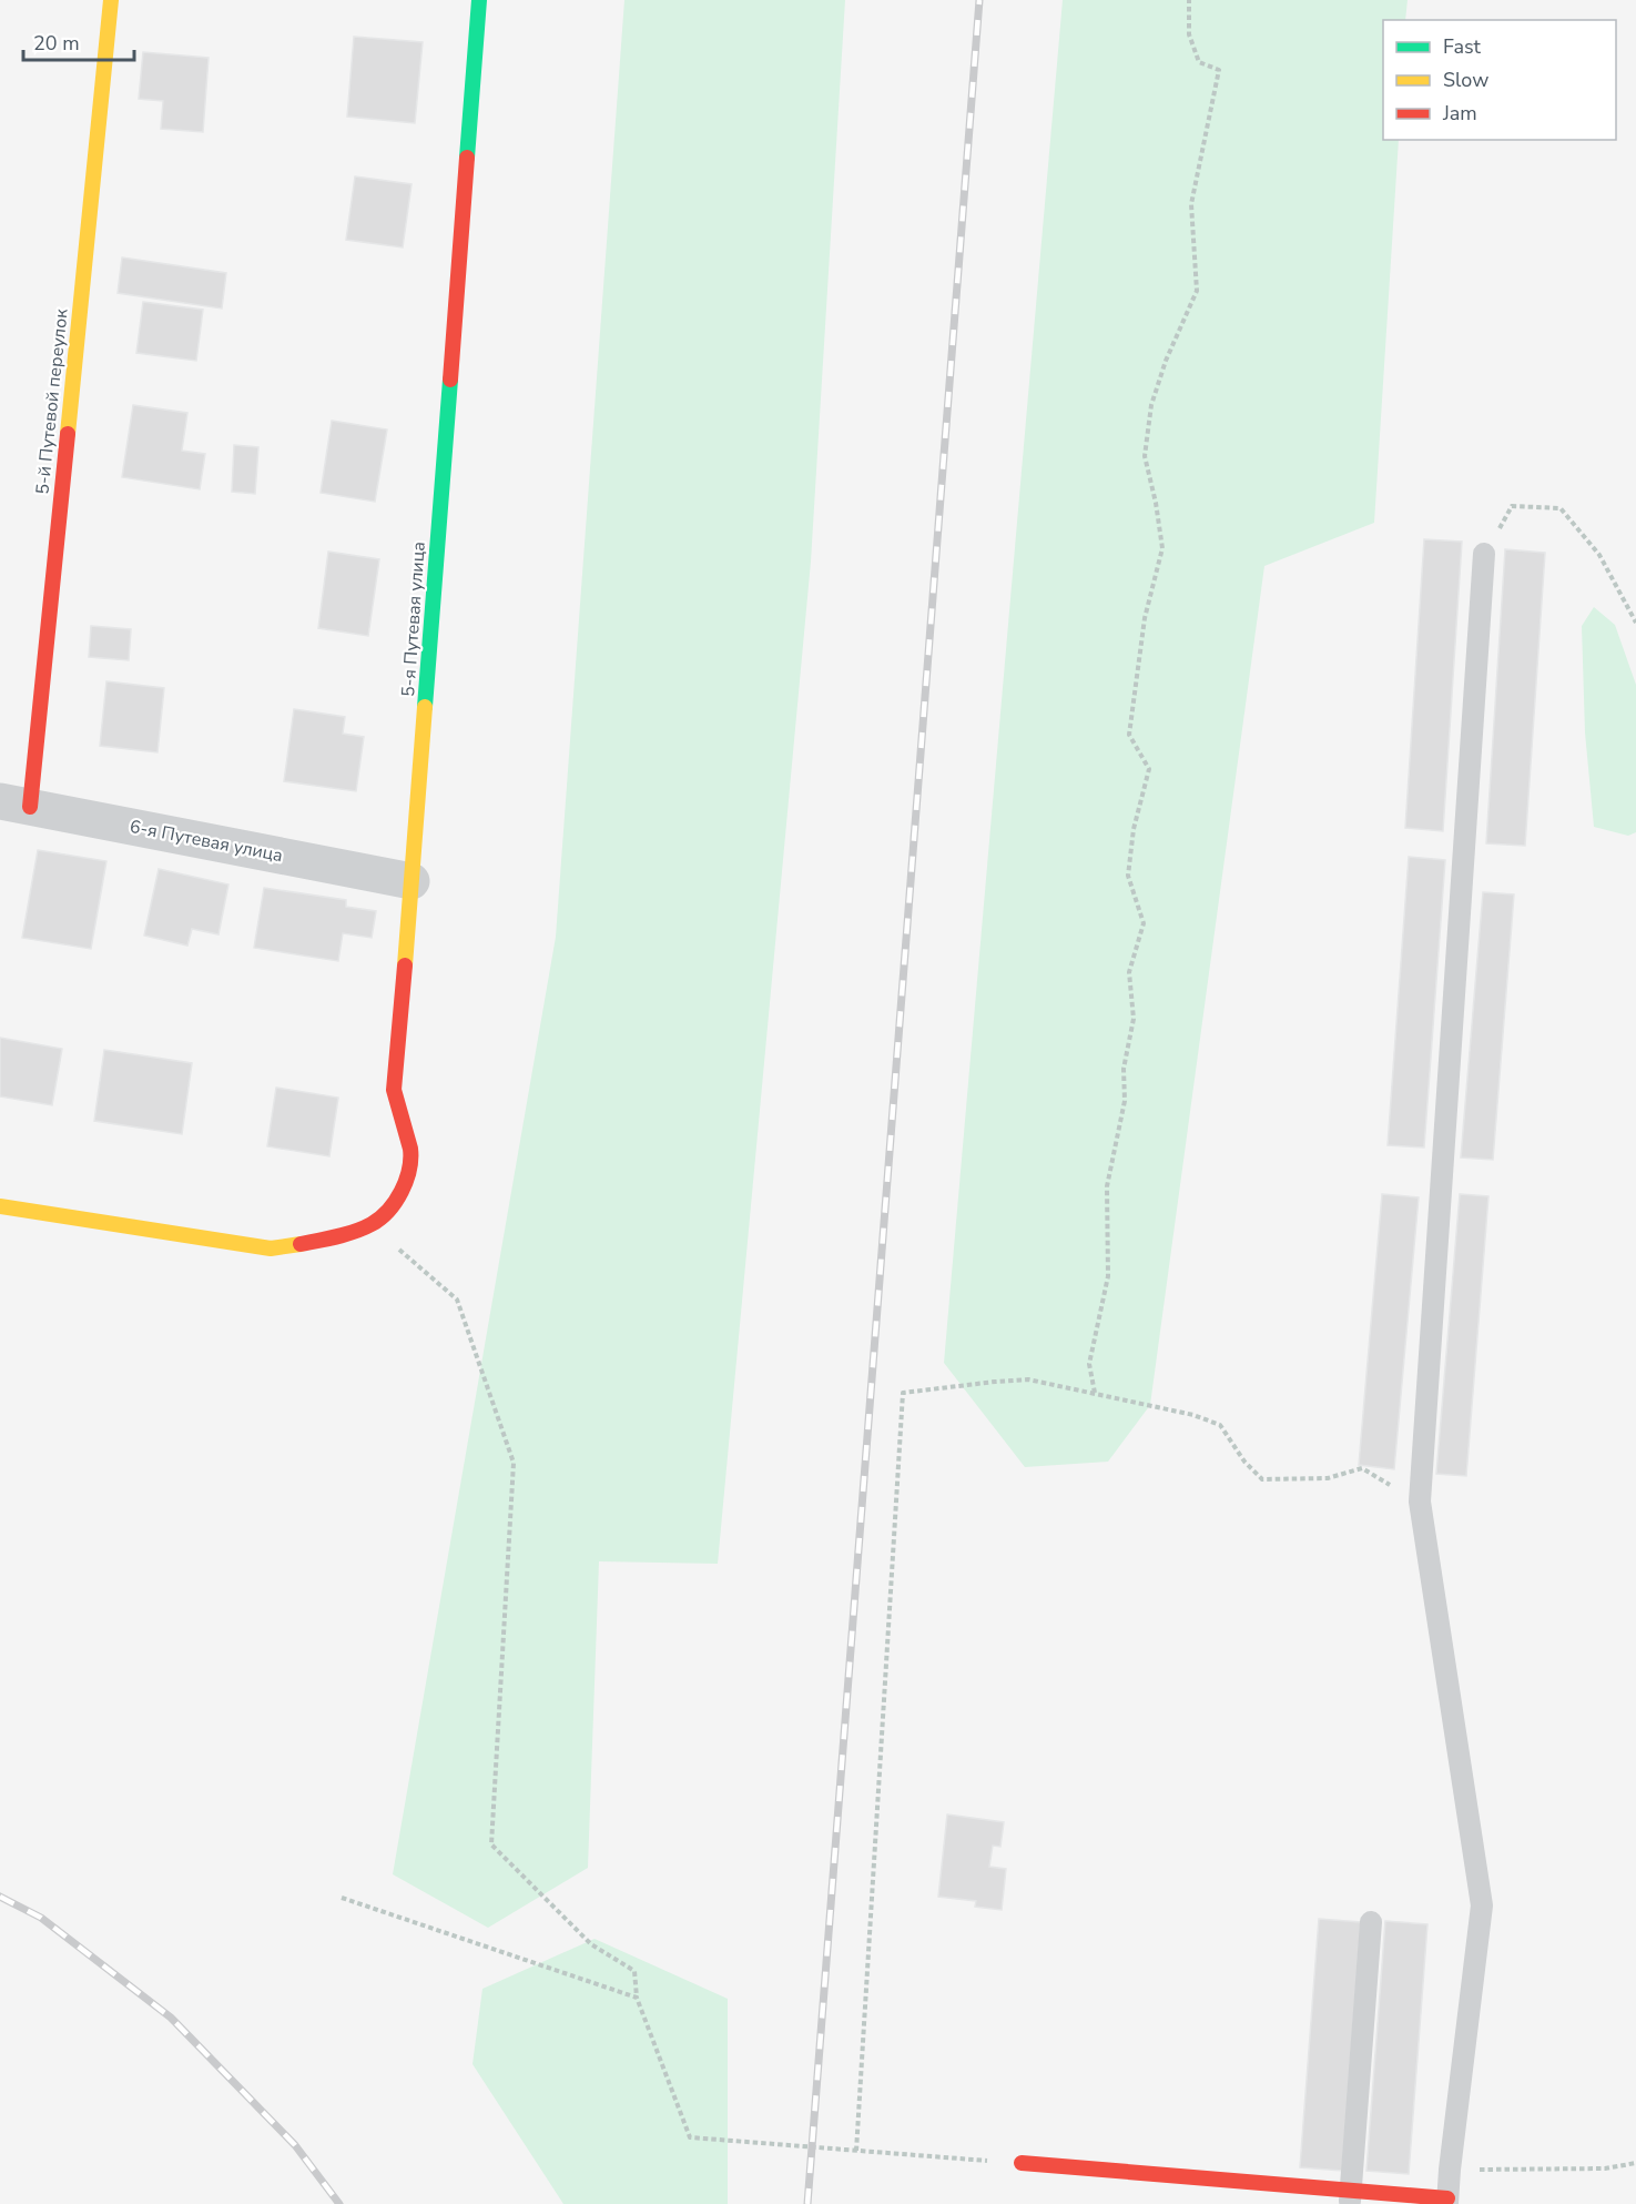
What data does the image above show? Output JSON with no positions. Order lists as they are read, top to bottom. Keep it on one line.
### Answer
{"streets":{"street":["5-й Путевой переулок","5-я Путевая улица","6-я Путевая улица"]},"crossings":[["5-й Путевой переулок","6-я Путевая улица"],["5-я Путевая улица","6-я Путевая улица"]],"legend":["Fast","Slow","Jam"],"scale_bar":"20 m"}
